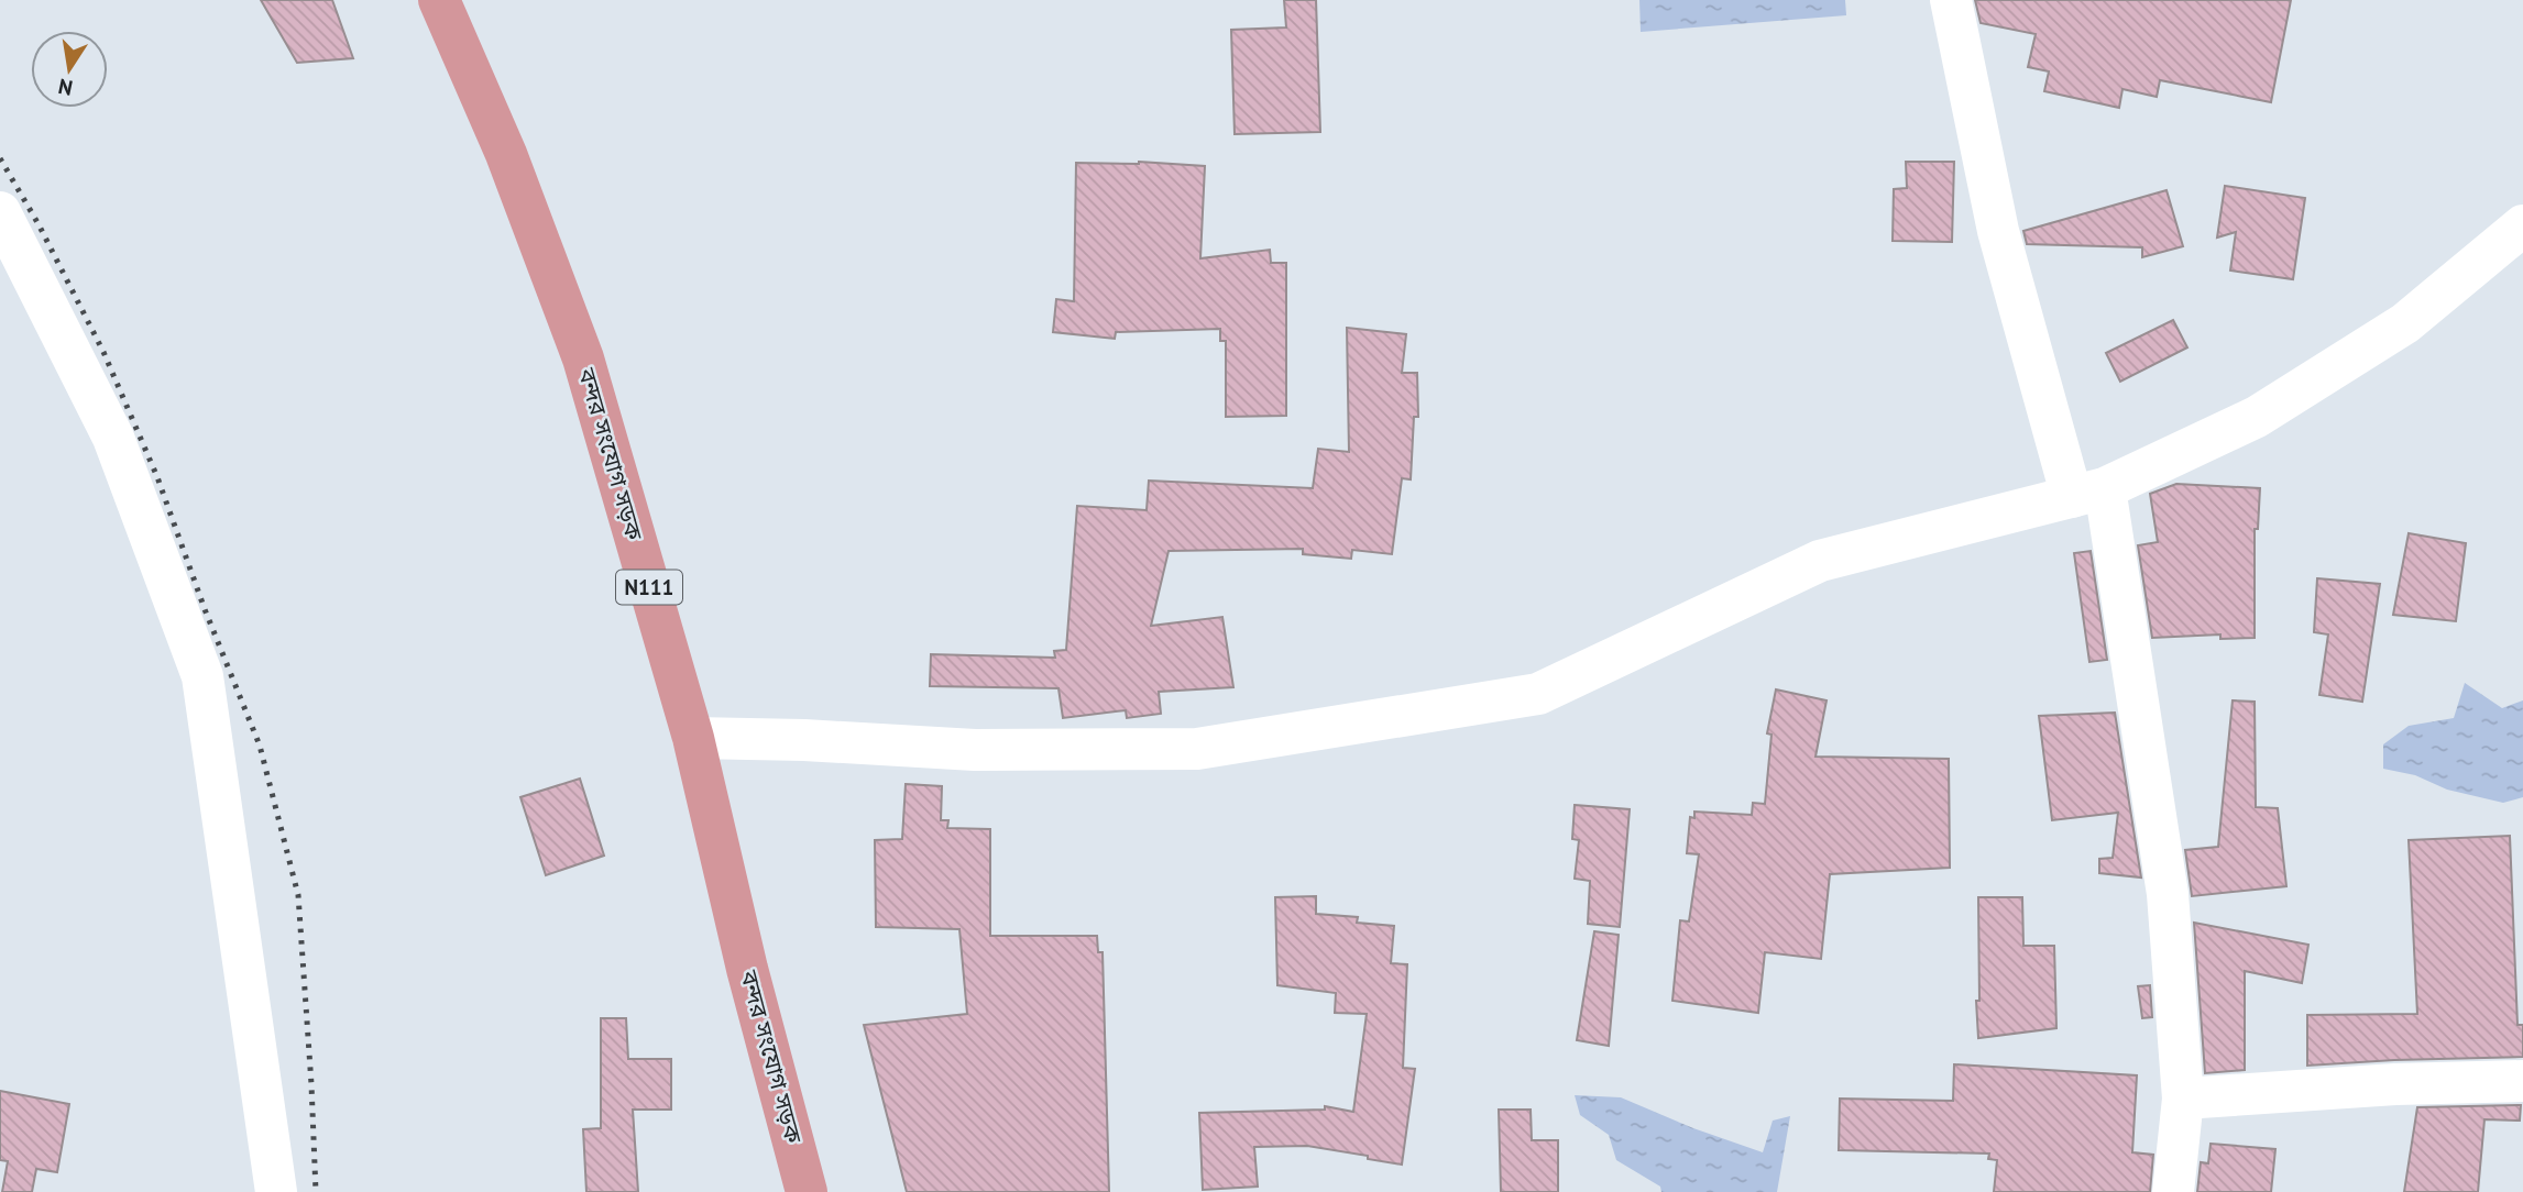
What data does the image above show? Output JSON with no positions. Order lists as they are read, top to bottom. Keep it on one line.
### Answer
{"streets":{"highway":["বন্দর সংযোগ সড়ক","N111"]},"north":"bottom"}
